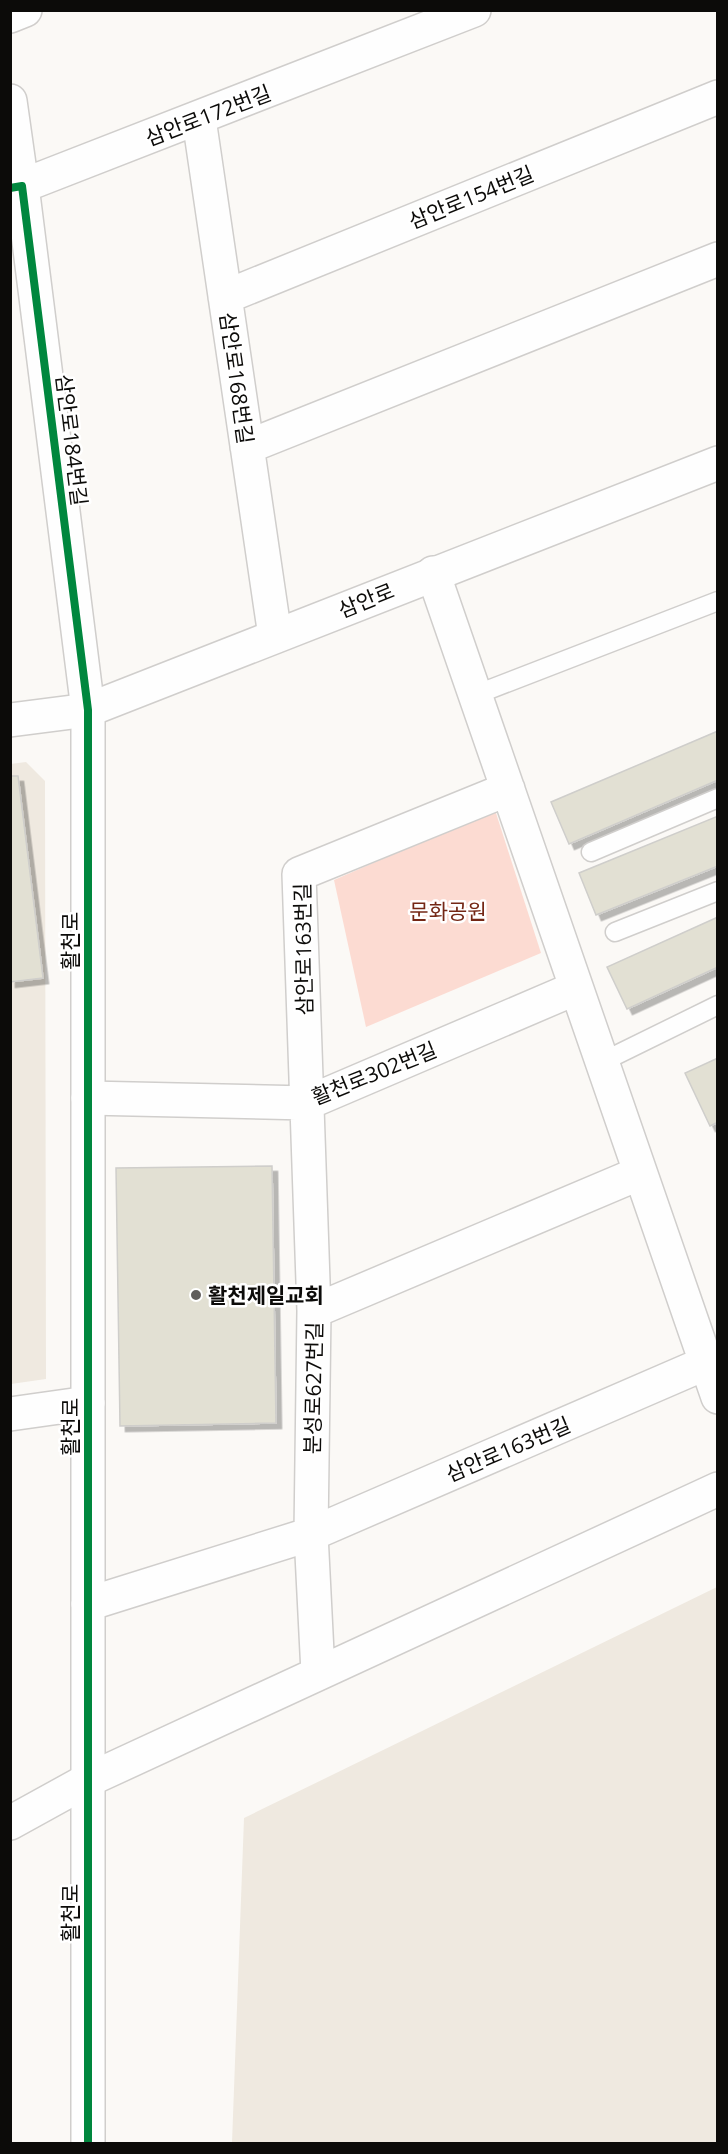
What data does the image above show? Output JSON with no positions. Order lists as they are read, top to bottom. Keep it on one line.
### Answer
{"streets":{"street":["삼안로172번길","삼안로154번길","삼안로168번길","삼안로184번길","삼안로","활천로","삼안로163번길","활천로302번길","분성로627번길"]},"crossings":[["삼안로172번길","삼안로168번길"],["삼안로172번길","삼안로184번길"],["삼안로154번길","삼안로168번길"],["삼안로168번길","삼안로"],["삼안로184번길","삼안로"],["삼안로184번길","활천로"],["삼안로","활천로"],["활천로","삼안로163번길"],["활천로","활천로302번길"],["삼안로163번길","활천로302번길"],["삼안로163번길","분성로627번길"],["활천로302번길","분성로627번길"]],"parks":["문화공원"],"places":["활천제일교회"]}
